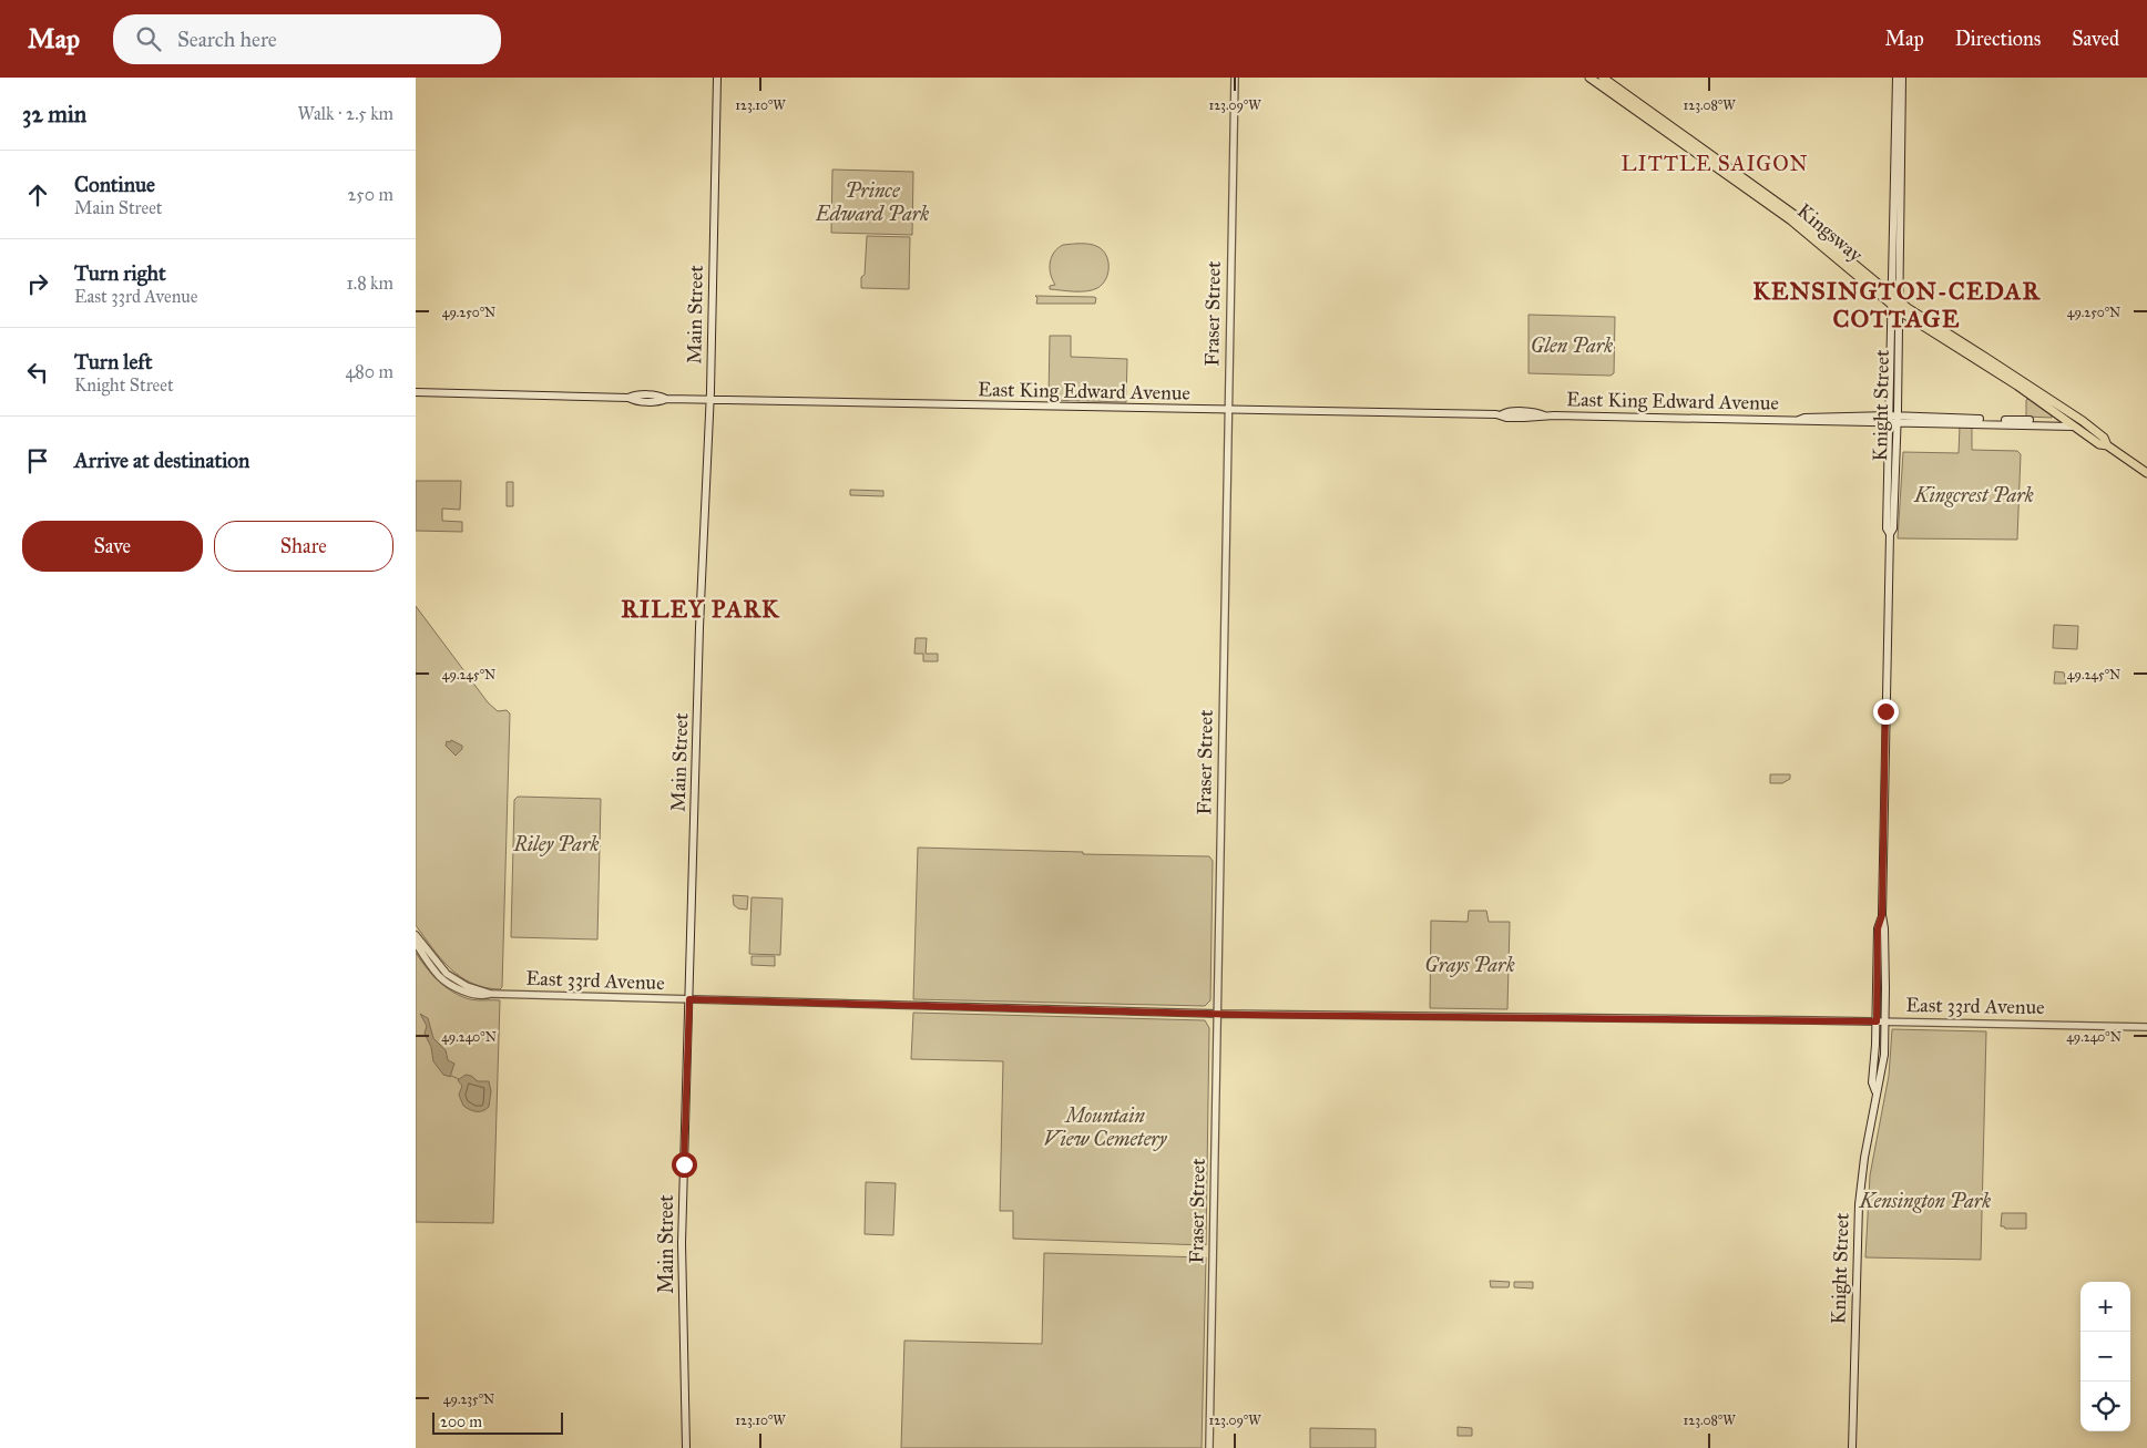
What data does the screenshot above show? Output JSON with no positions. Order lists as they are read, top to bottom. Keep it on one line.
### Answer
{"streets":{"main road":["Kingsway","Main Street","East King Edward Avenue","Knight Street"],"street":["Fraser Street","East 33rd Avenue"]},"crossings":[["Kingsway","East King Edward Avenue"],["Kingsway","Knight Street"],["Fraser Street","East King Edward Avenue"],["Fraser Street","East 33rd Avenue"],["Main Street","East King Edward Avenue"],["Main Street","East 33rd Avenue"],["East King Edward Avenue","Knight Street"],["Knight Street","East 33rd Avenue"]],"districts":["LITTLE SAIGON","KENSINGTON-CEDAR COTTAGE","RILEY PARK"],"parks":["Prince Edward Park","Glen Park","Kingcrest Park","Riley Park","Grays Park","Mountain View Cemetery","Kensington Park"],"scale_bar":"200 m","page":{"header":"Map","search":"Search here","nav":["Map","Directions","Saved"],"heading":["32 min","Walk · 2.5 km"],"list":[["Continue","Main Street","250 m"],["Turn right","East 33rd Avenue","1.8 km"],["Turn left","Knight Street","480 m"],"Arrive at destination"],"buttons":["Save","Share"],"map_buttons":["+","−"],"scale":"200 m"},"coordinates":["123.10°W","123.09°W","123.08°W","49.250°N","49.245°N","49.240°N","49.235°N"]}
